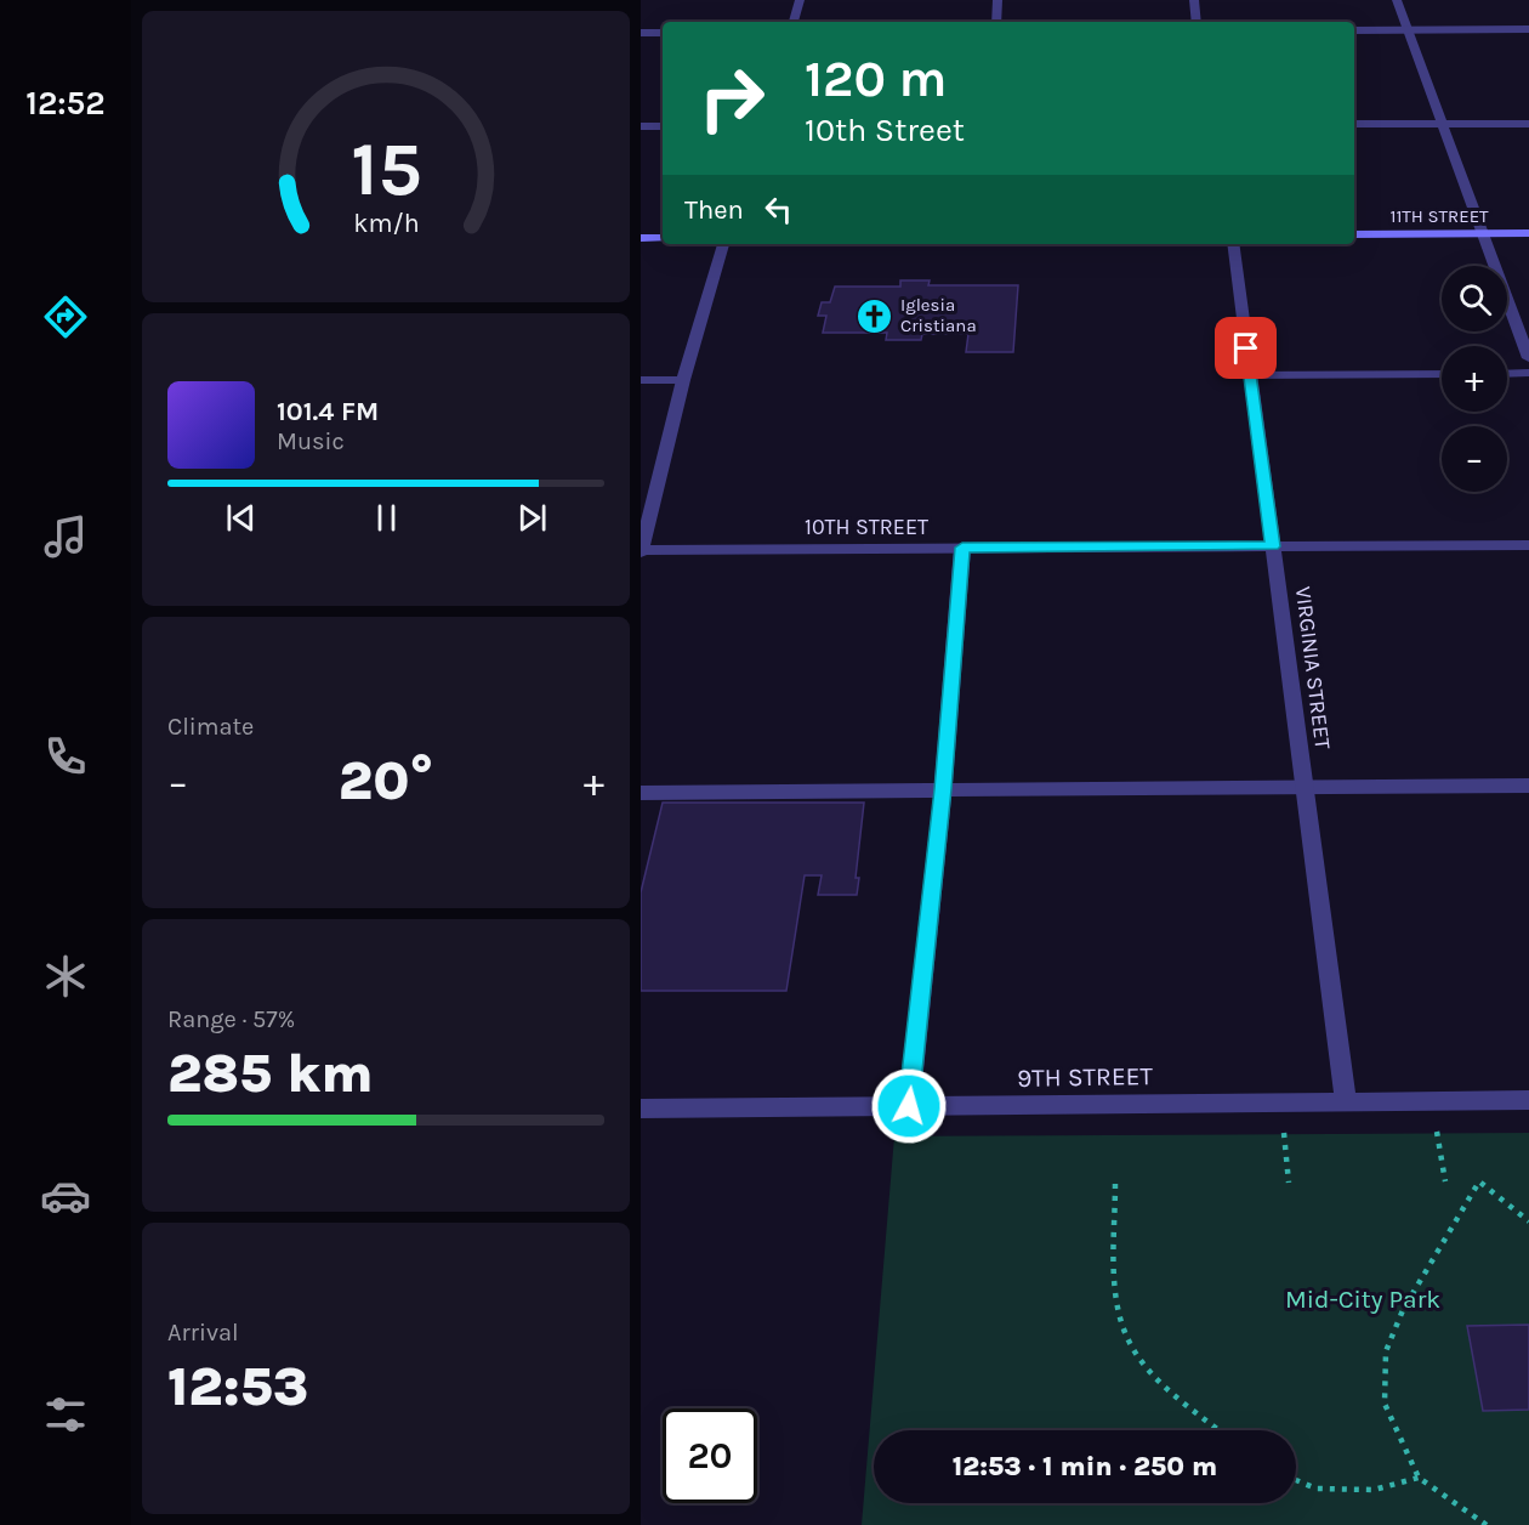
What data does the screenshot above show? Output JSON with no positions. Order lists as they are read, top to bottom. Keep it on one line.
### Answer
{"streets":{"main road":["11TH STREET"],"street":["10TH STREET","VIRGINIA STREET","9TH STREET"]},"crossings":[["10TH STREET","VIRGINIA STREET"],["VIRGINIA STREET","9TH STREET"]],"parks":["Mid-City Park"],"places":{"church":["Iglesia Cristiana"]},"page":{"tabs":"12:52","turn":["120 m","10th Street"],"then":"Then","map_buttons":["+","−"],"song":["101.4 FM","Music"],"tile":["Climate",["Range · 57%","285 km"],["Arrival","12:53"]],"heat":["−","20°","+"],"limit":"20","trip":"12:53 · 1 min · 250 m","gauge":["15","km/h"]}}
